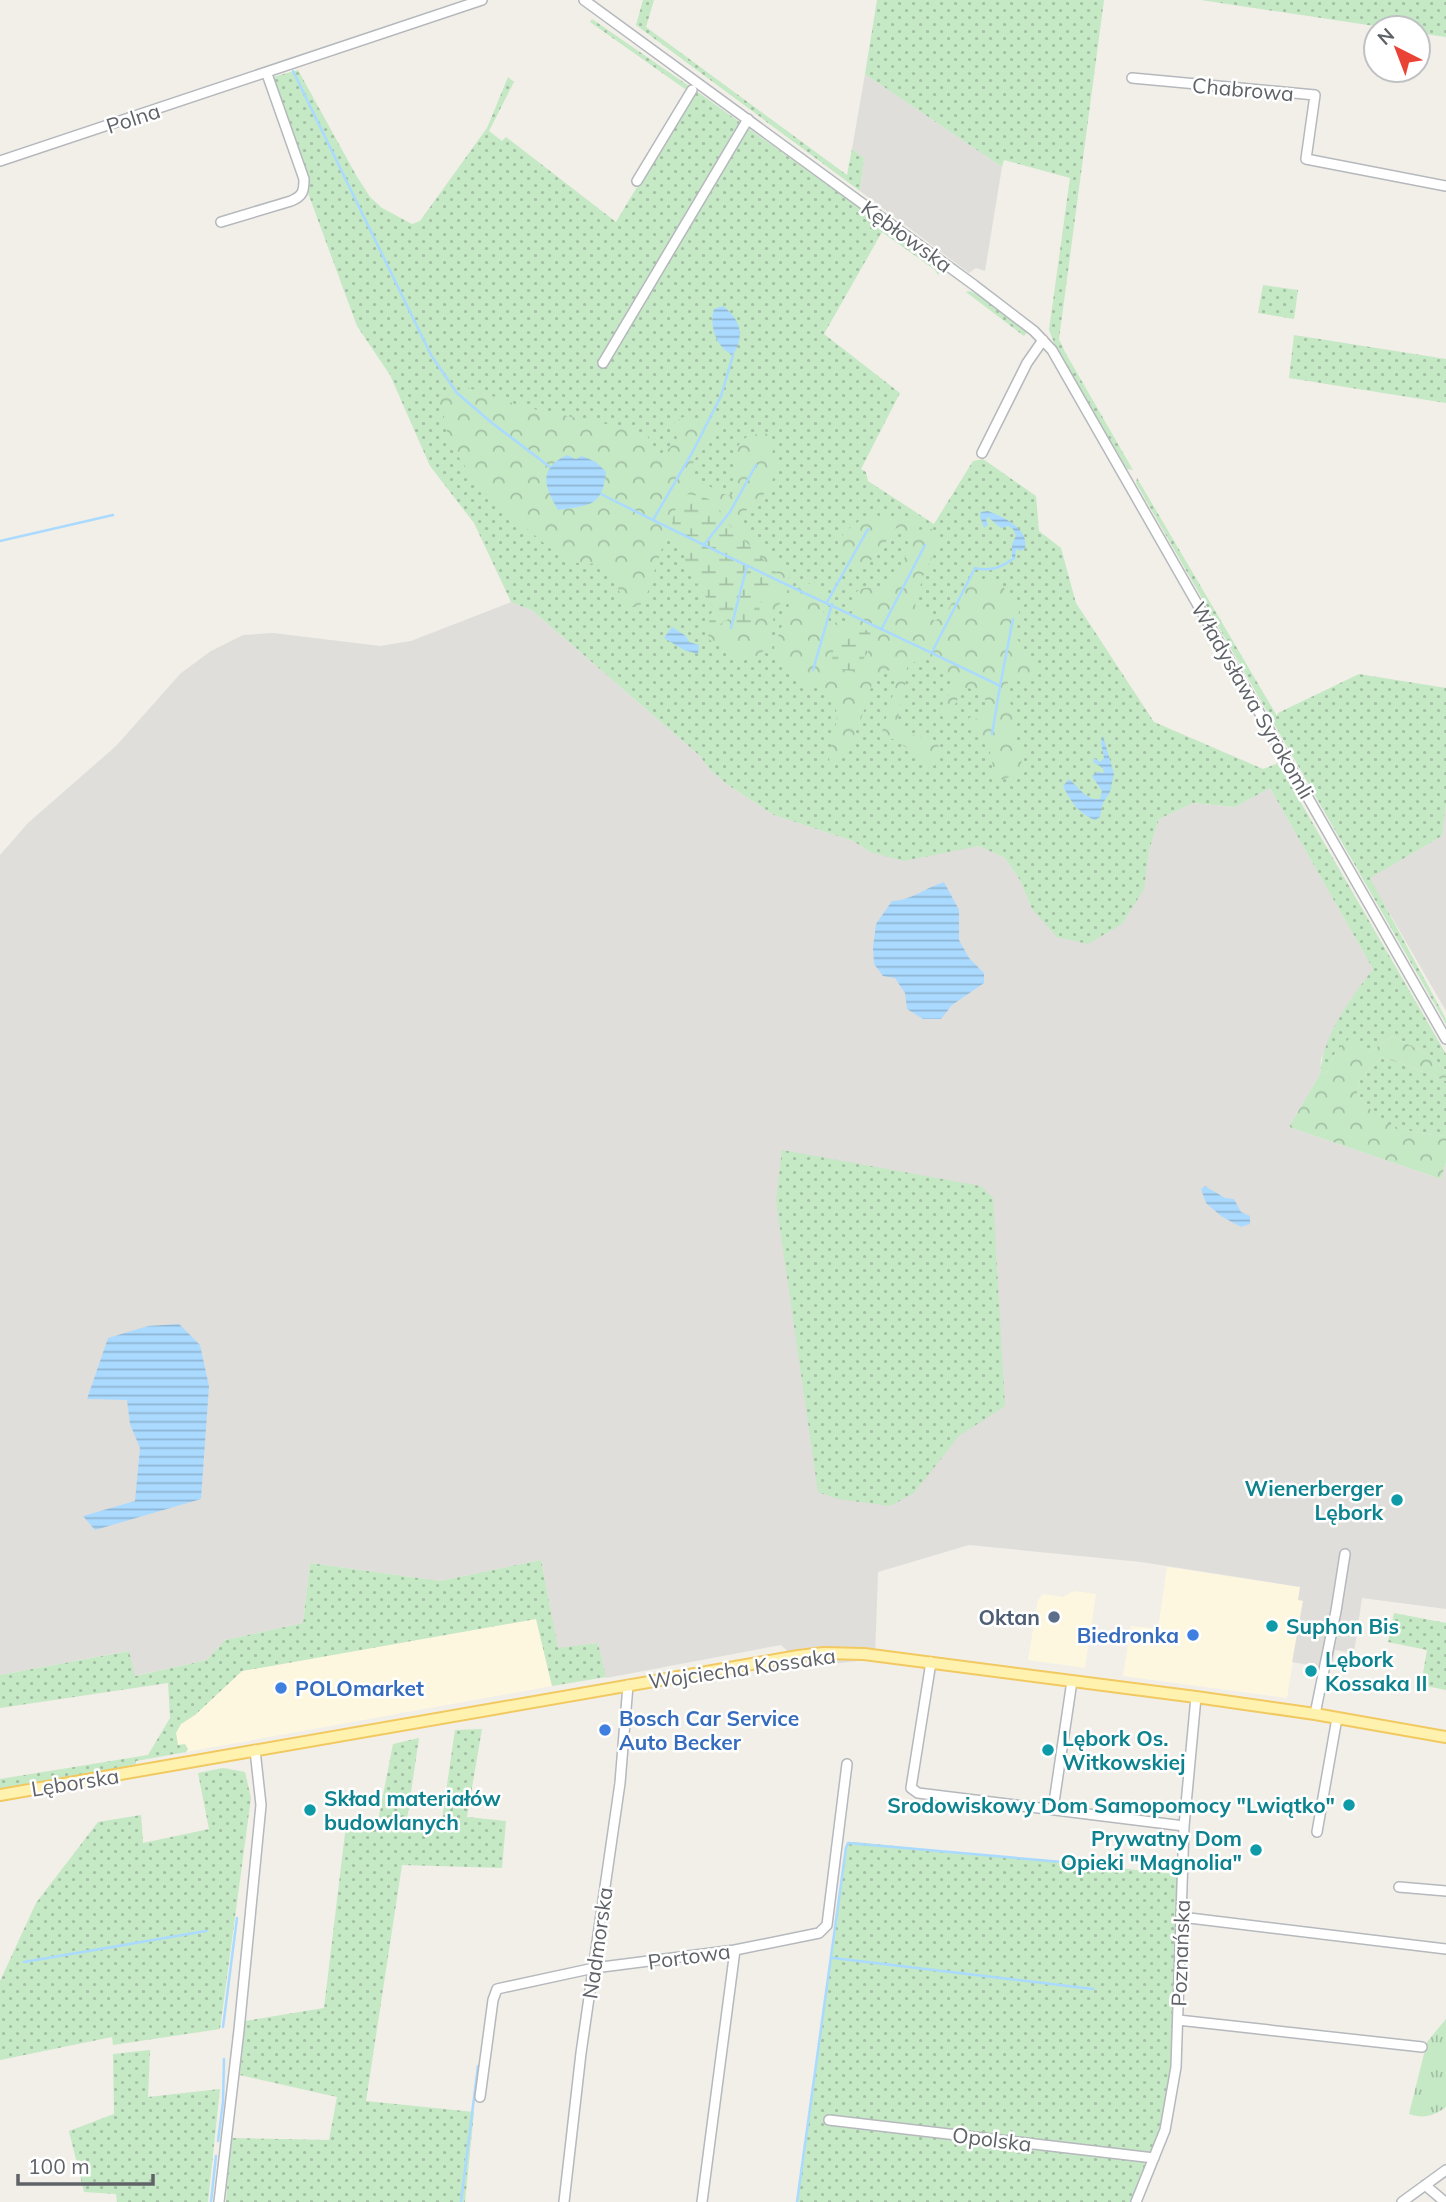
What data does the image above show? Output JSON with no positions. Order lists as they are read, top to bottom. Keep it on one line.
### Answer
{"streets":{"main road":["Wojciecha Kossaka","Lęborska"],"street":["Chabrowa","Polna","Kębłowska","Władysława Syrokomli","Nadmorska","Poznańska","Portowa","Opolska"]},"crossings":[["Kębłowska","Władysława Syrokomli"],["Wojciecha Kossaka","Lęborska"],["Wojciecha Kossaka","Nadmorska"],["Wojciecha Kossaka","Poznańska"],["Nadmorska","Portowa"],["Poznańska","Opolska"]],"places":["Wienerberger Lębork","Oktan","Suphon Bis","Biedronka","Lębork Kossaka II","POLOmarket","Bosch Car Service Auto Becker","Lębork Os. Witkowskiej","Srodowiskowy Dom Samopomocy \"Lwiątko\"","Skład materiałów budowlanych","Prywatny Dom Opieki \"Magnolia\""],"scale_bar":"100 m","north":"top left"}
